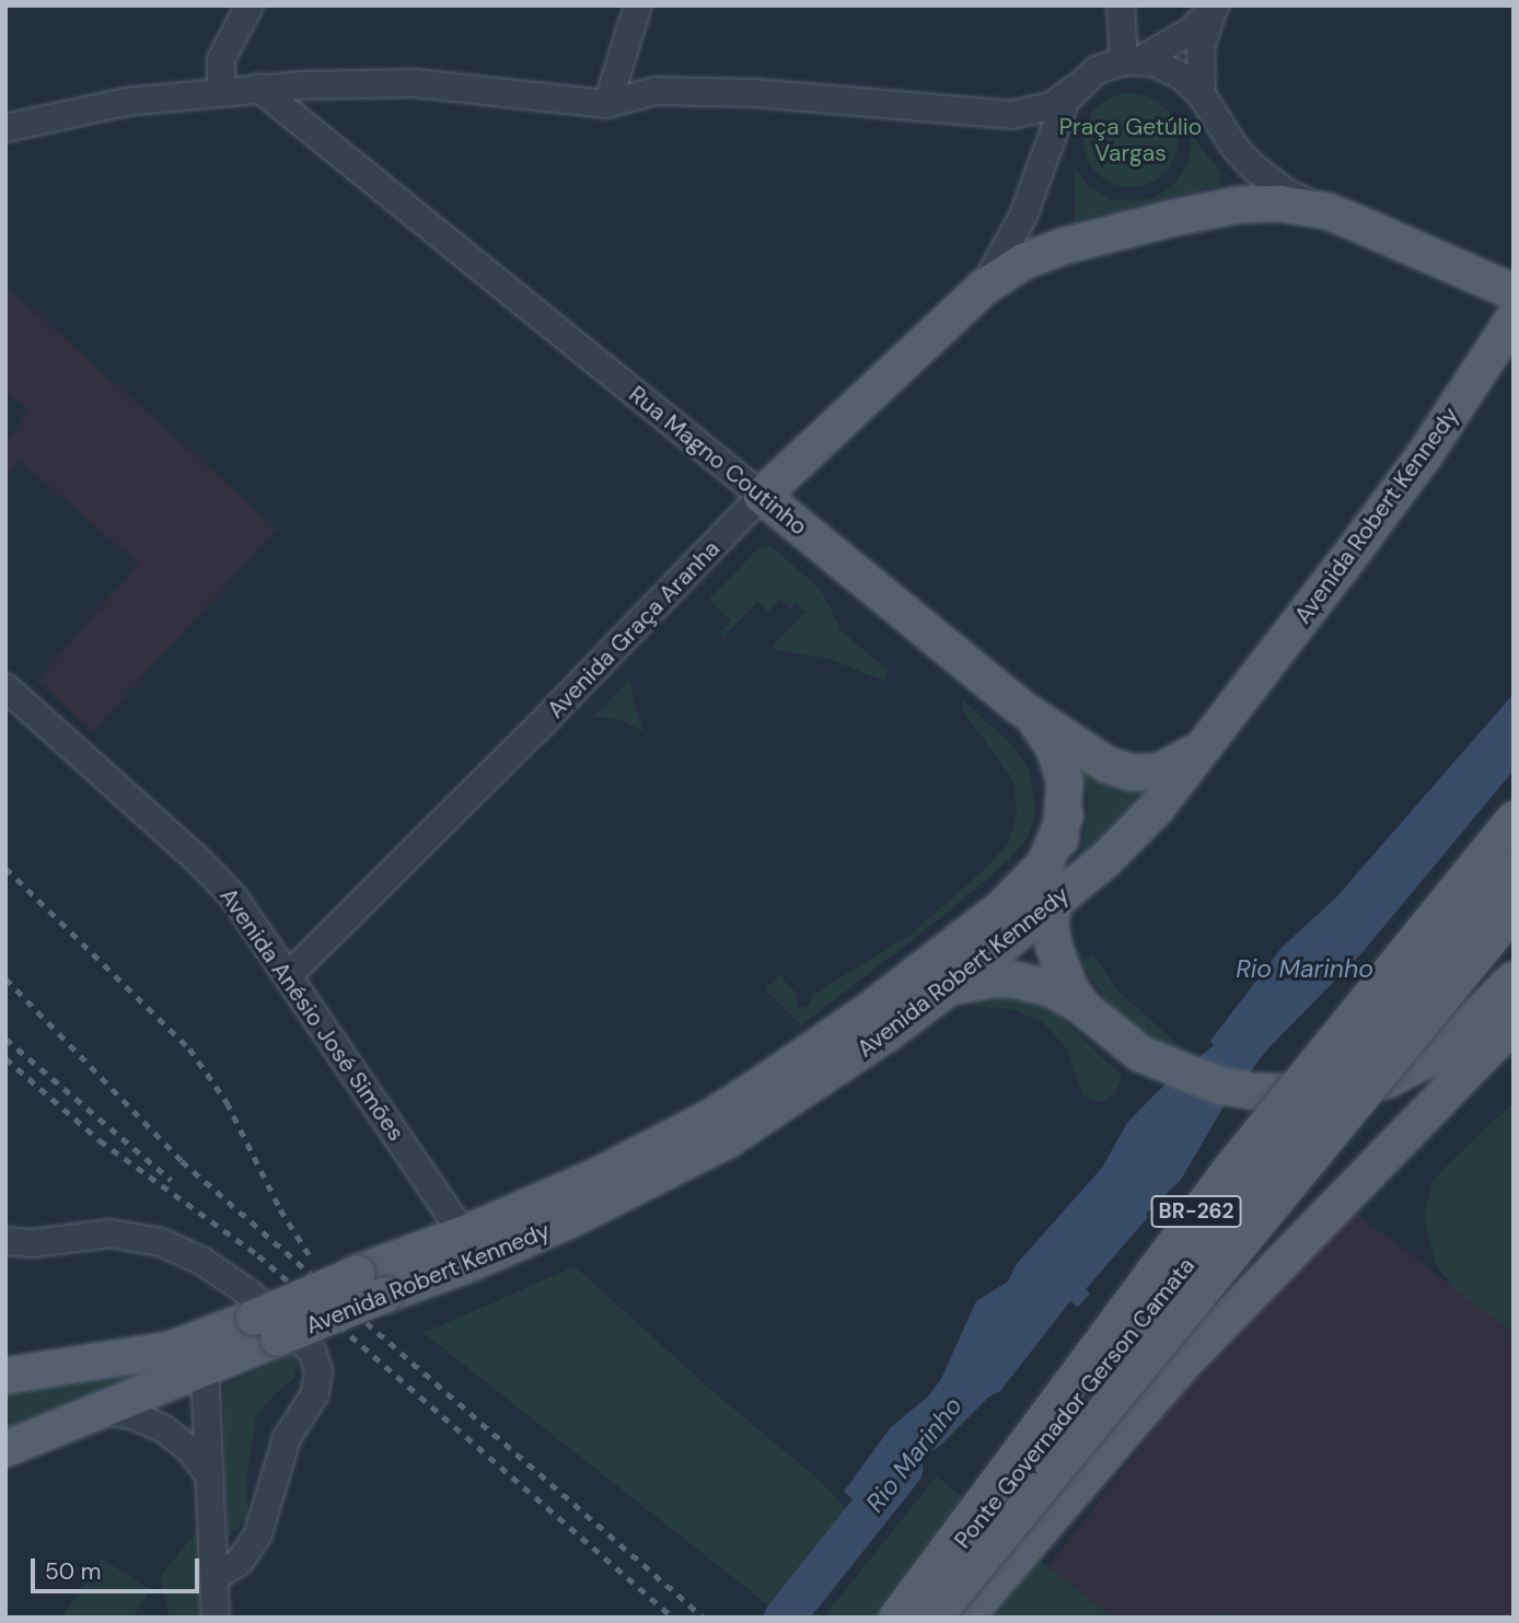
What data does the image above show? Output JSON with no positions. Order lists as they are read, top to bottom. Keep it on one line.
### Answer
{"streets":{"main road":["Rua Magno Coutinho","Avenida Robert Kennedy","Avenida Graça Aranha","BR-262","Ponte Governador Gerson Camata"],"street":["Avenida Anésio José Simões"]},"crossings":[["Rua Magno Coutinho","Avenida Robert Kennedy"],["Rua Magno Coutinho","Avenida Graça Aranha"],["Avenida Robert Kennedy","Avenida Anésio José Simões"],["Avenida Graça Aranha","Avenida Anésio José Simões"],["BR-262","Ponte Governador Gerson Camata"]],"water":["Rio Marinho"],"parks":["Praça Getúlio Vargas"],"scale_bar":"50 m"}
